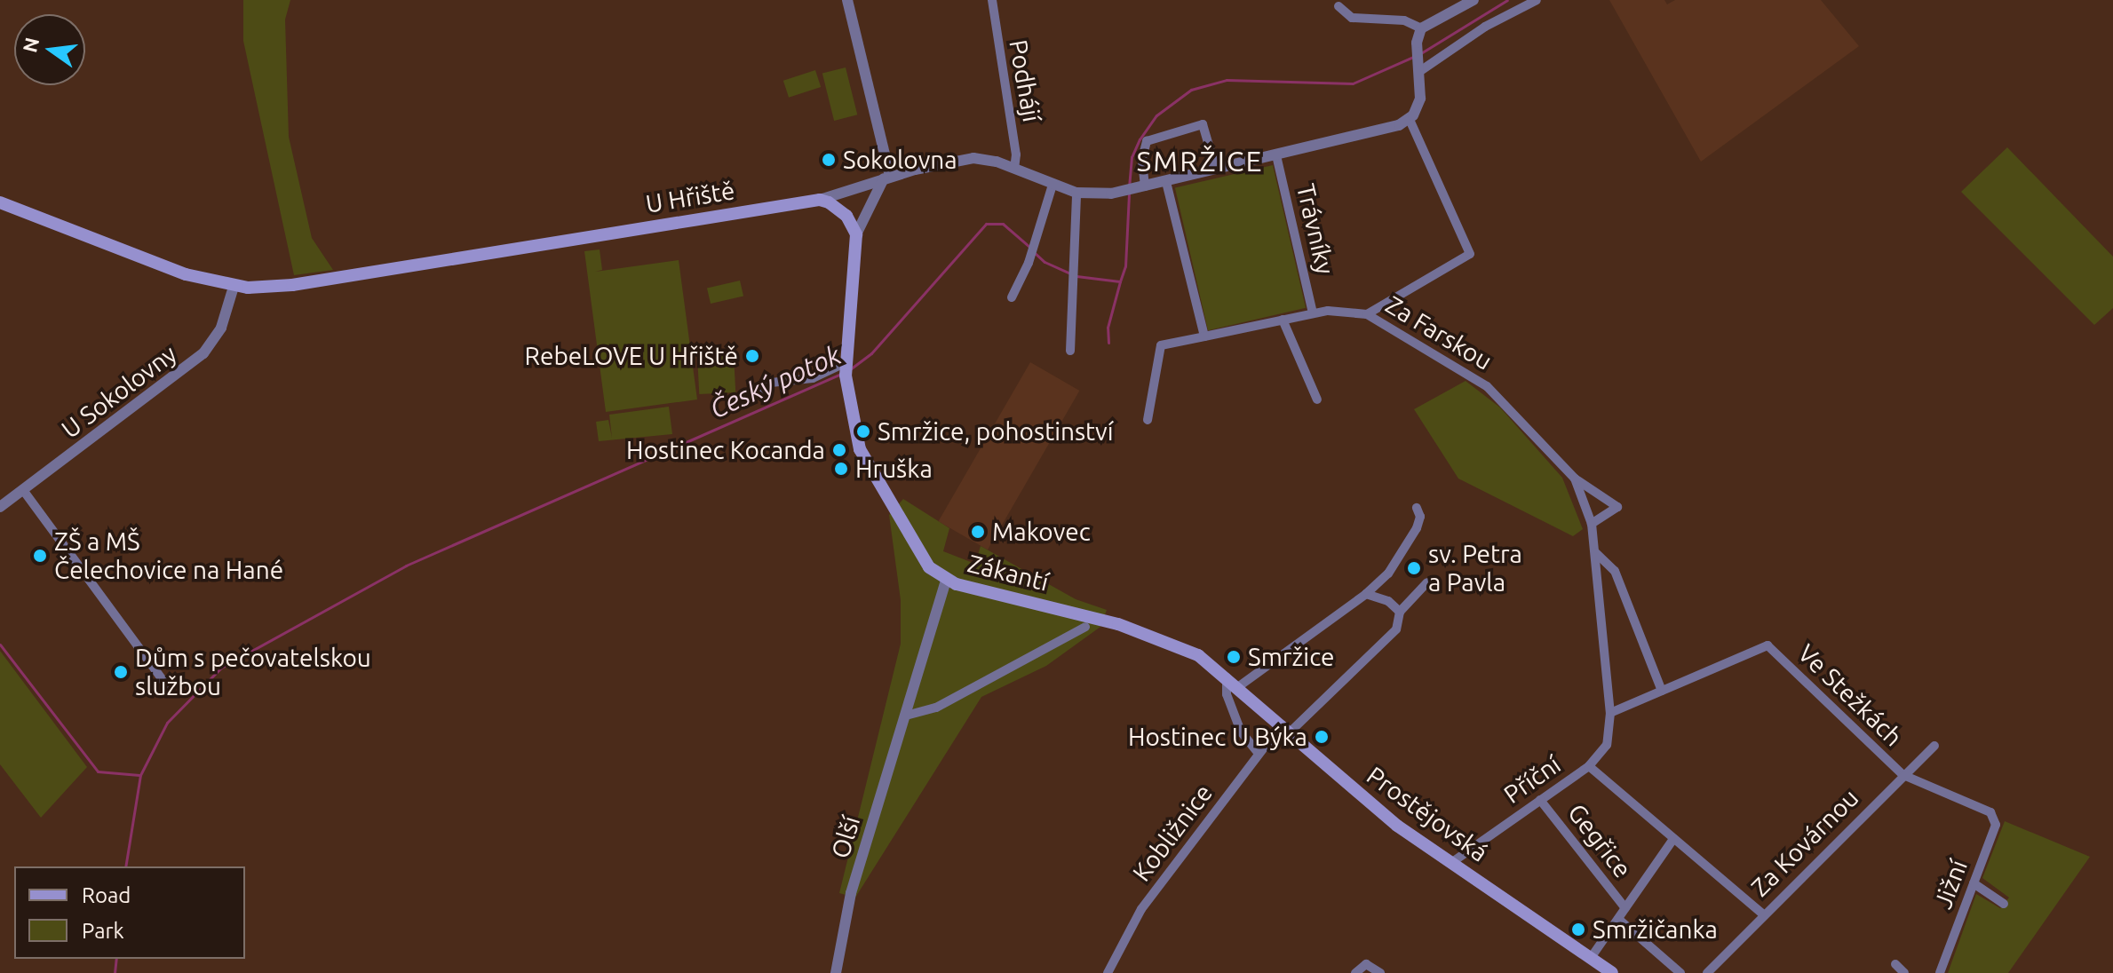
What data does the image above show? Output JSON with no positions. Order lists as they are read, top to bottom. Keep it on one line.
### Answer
{"streets":{"main road":["U Hřiště","Zákantí","Prostějovská"],"street":["Podhájí","Trávníky","Za Farskou","U Sokolovny","Ve Stežkách","Příční","Kobližnice","Olší","Gegřice","Za Kovárnou","Jižní"]},"crossings":[["Podhájí","Trávníky"],["U Hřiště","Trávníky"],["U Hřiště","U Sokolovny"],["Trávníky","Za Farskou"],["Za Farskou","Příční"],["Zákantí","Prostějovská"],["Zákantí","Olší"],["Ve Stežkách","Za Kovárnou"],["Ve Stežkách","Jižní"],["Příční","Prostějovská"],["Příční","Gegřice"],["Prostějovská","Kobližnice"],["Prostějovská","Gegřice"],["Za Kovárnou","Jižní"]],"districts":["SMRŽICE"],"water":["Český potok"],"places":["Sokolovna","RebeLOVE U Hřiště","Smržice, pohostinství","Hostinec Kocanda","Hruška","Makovec","ZŠ a MŠ Čelechovice na Hané","sv. Petra a Pavla","Smržice","Dům s pečovatelskou službou","Hostinec U Býka","Smržičanka"],"legend":["Road","Park"],"north":"left"}
